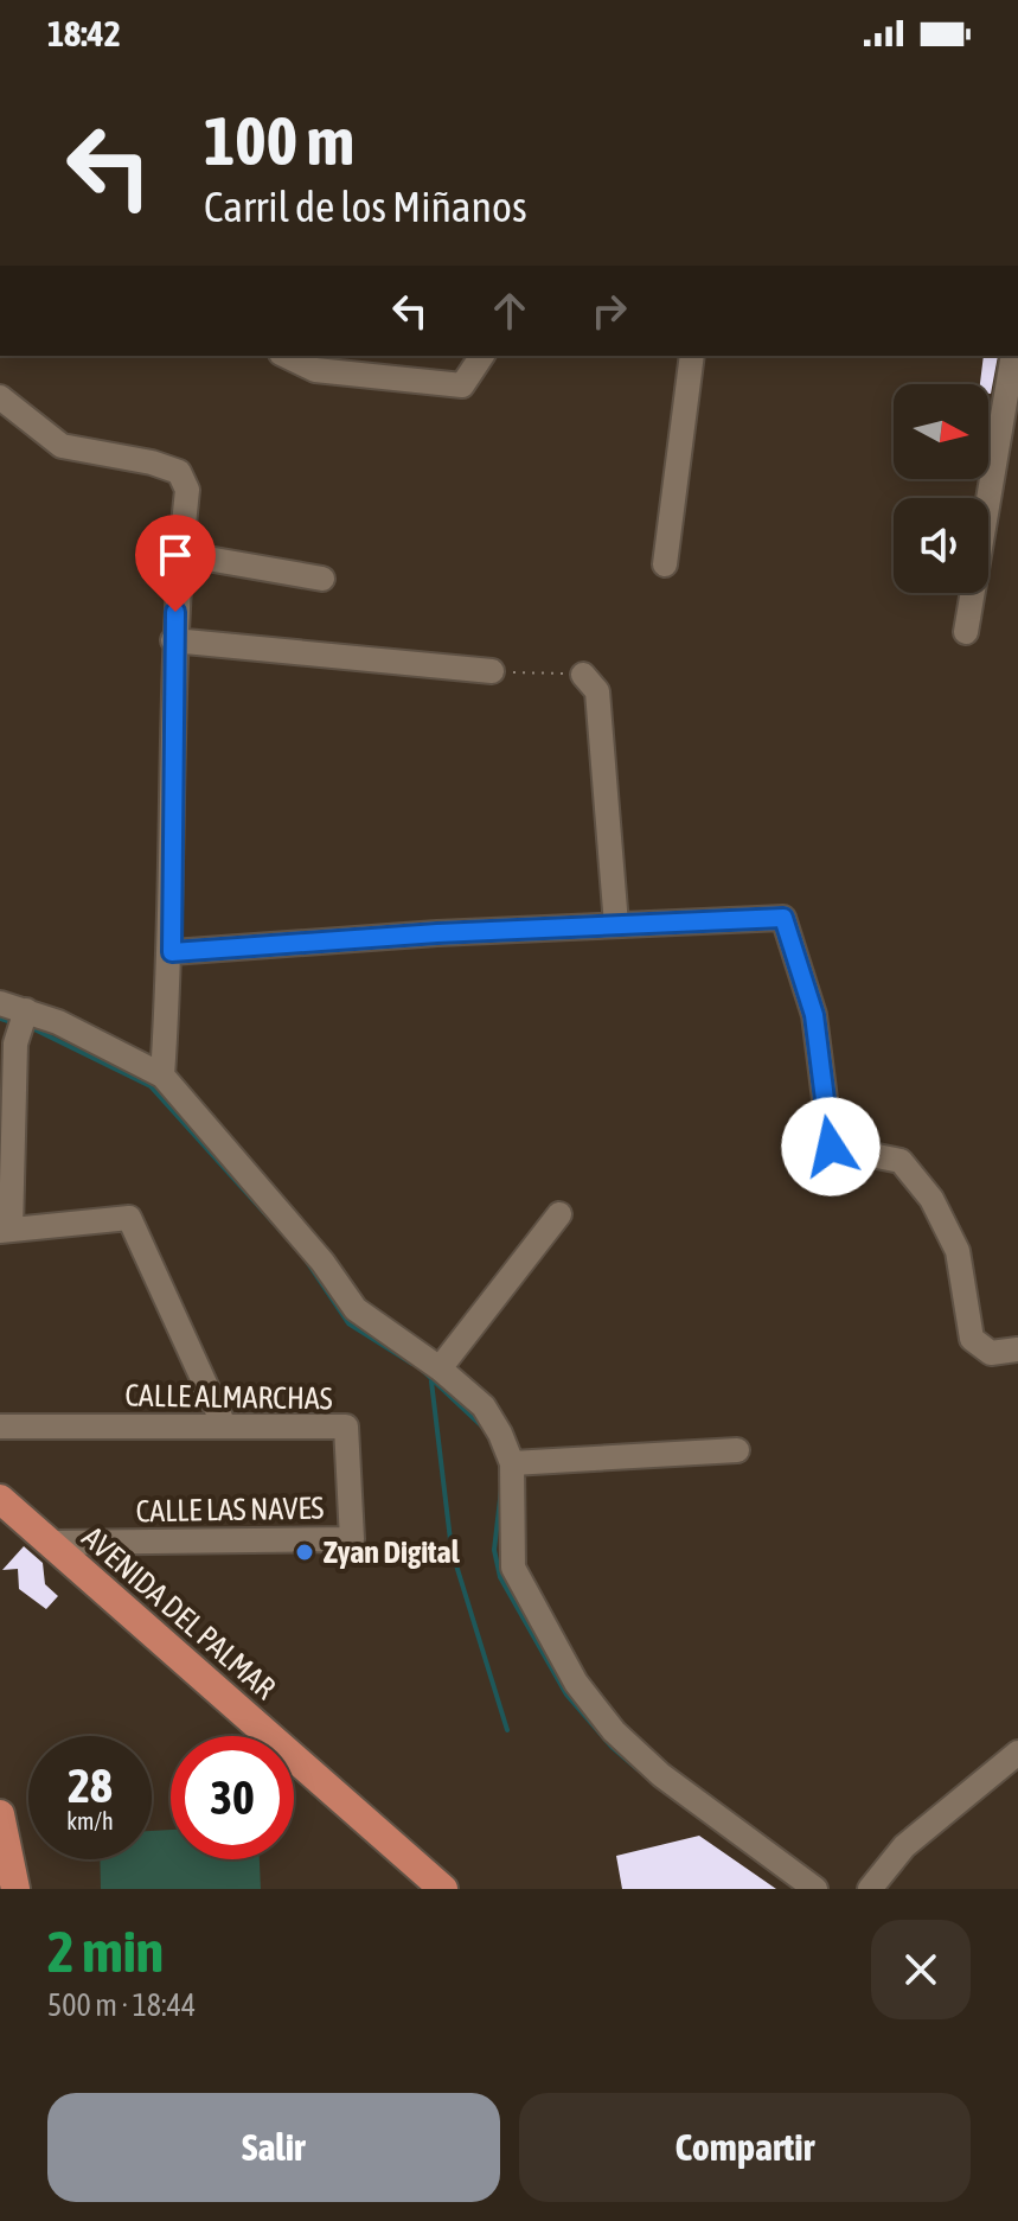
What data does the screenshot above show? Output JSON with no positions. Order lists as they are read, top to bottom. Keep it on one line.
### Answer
{"streets":{"main road":["AVENIDA DEL PALMAR"],"street":["CALLE ALMARCHAS","CALLE LAS NAVES"]},"crossings":[["CALLE ALMARCHAS","CALLE LAS NAVES"],["CALLE LAS NAVES","AVENIDA DEL PALMAR"]],"places":["Zyan Digital"],"north":"right","page":{"status":"18:42","turn":["100 m","Carril de los Miñanos"],"speed":"28 km/h","limit":"30","heading":["2 min","500 m · 18:44"],"buttons":["Salir","Compartir"]}}
